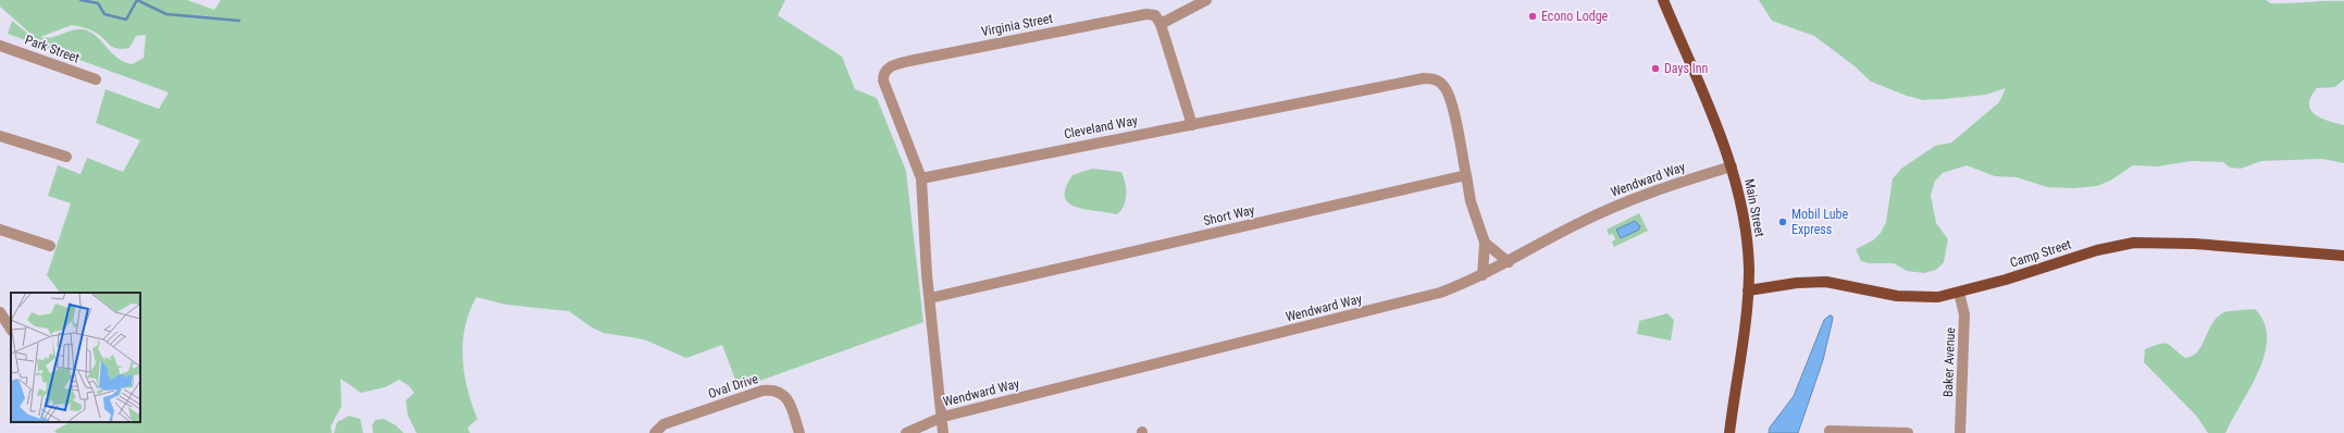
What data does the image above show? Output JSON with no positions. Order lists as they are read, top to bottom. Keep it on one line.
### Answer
{"streets":{"main road":["Main Street","Camp Street"],"street":["Virginia Street","Park Street","Cleveland Way","Wendward Way","Short Way","Baker Avenue","Oval Drive"]},"crossings":[["Virginia Street","Cleveland Way"],["Cleveland Way","Short Way"],["Wendward Way","Main Street"],["Main Street","Camp Street"],["Camp Street","Baker Avenue"]],"places":["Econo Lodge","Days Inn","Mobil Lube Express"]}
